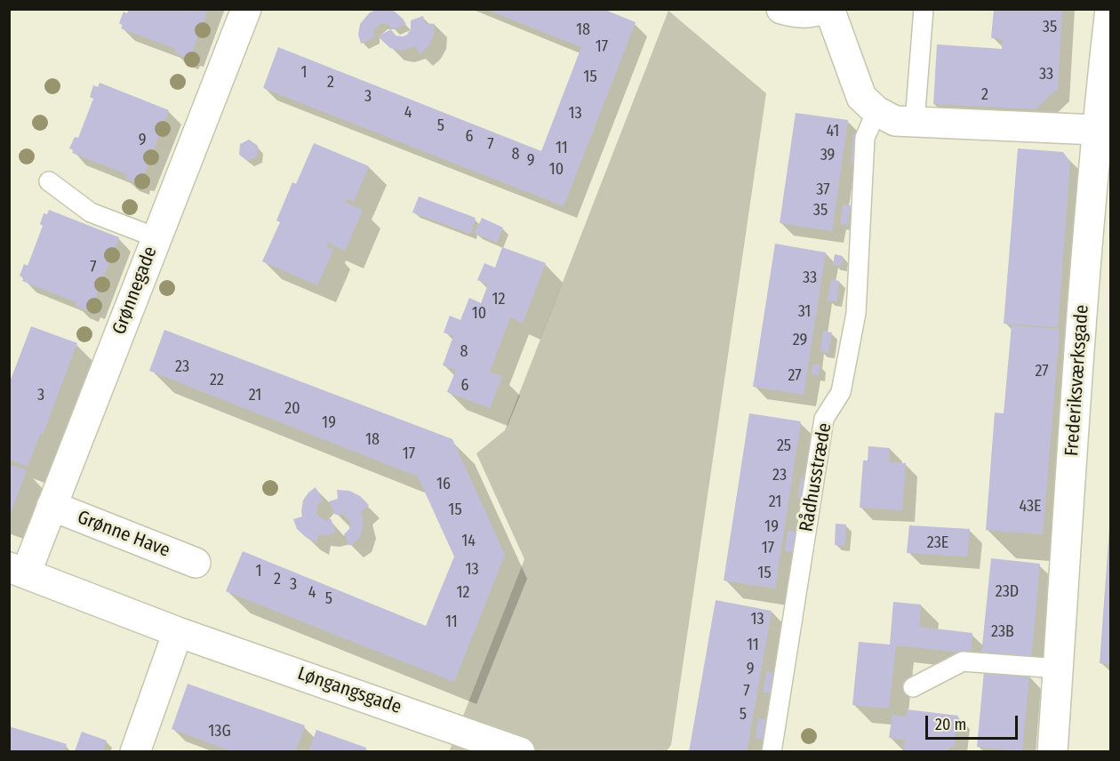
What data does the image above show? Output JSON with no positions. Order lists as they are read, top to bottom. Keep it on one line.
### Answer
{"streets":{"street":["Grønnegade","Frederiksværksgade","Grønne Have","Løngangsgade"],"lane":["Rådhusstræde"]},"crossings":[["Grønnegade","Grønne Have"],["Grønnegade","Løngangsgade"]],"house_numbers":["35","18","17","1","33","15","2","2","3","4","13","5","41","6","9","7","11","8","39","9","10","37","35","7","33","12","31","10","29","8","23","27","27","22","6","3","21","20","19","18","25","17","23","16","21","43E","15","19","14","23E","17","13","1","15","2","3","23D","4","12","5","13","11","23B","11","9","7","5","13G"],"scale_bar":"20 m"}
